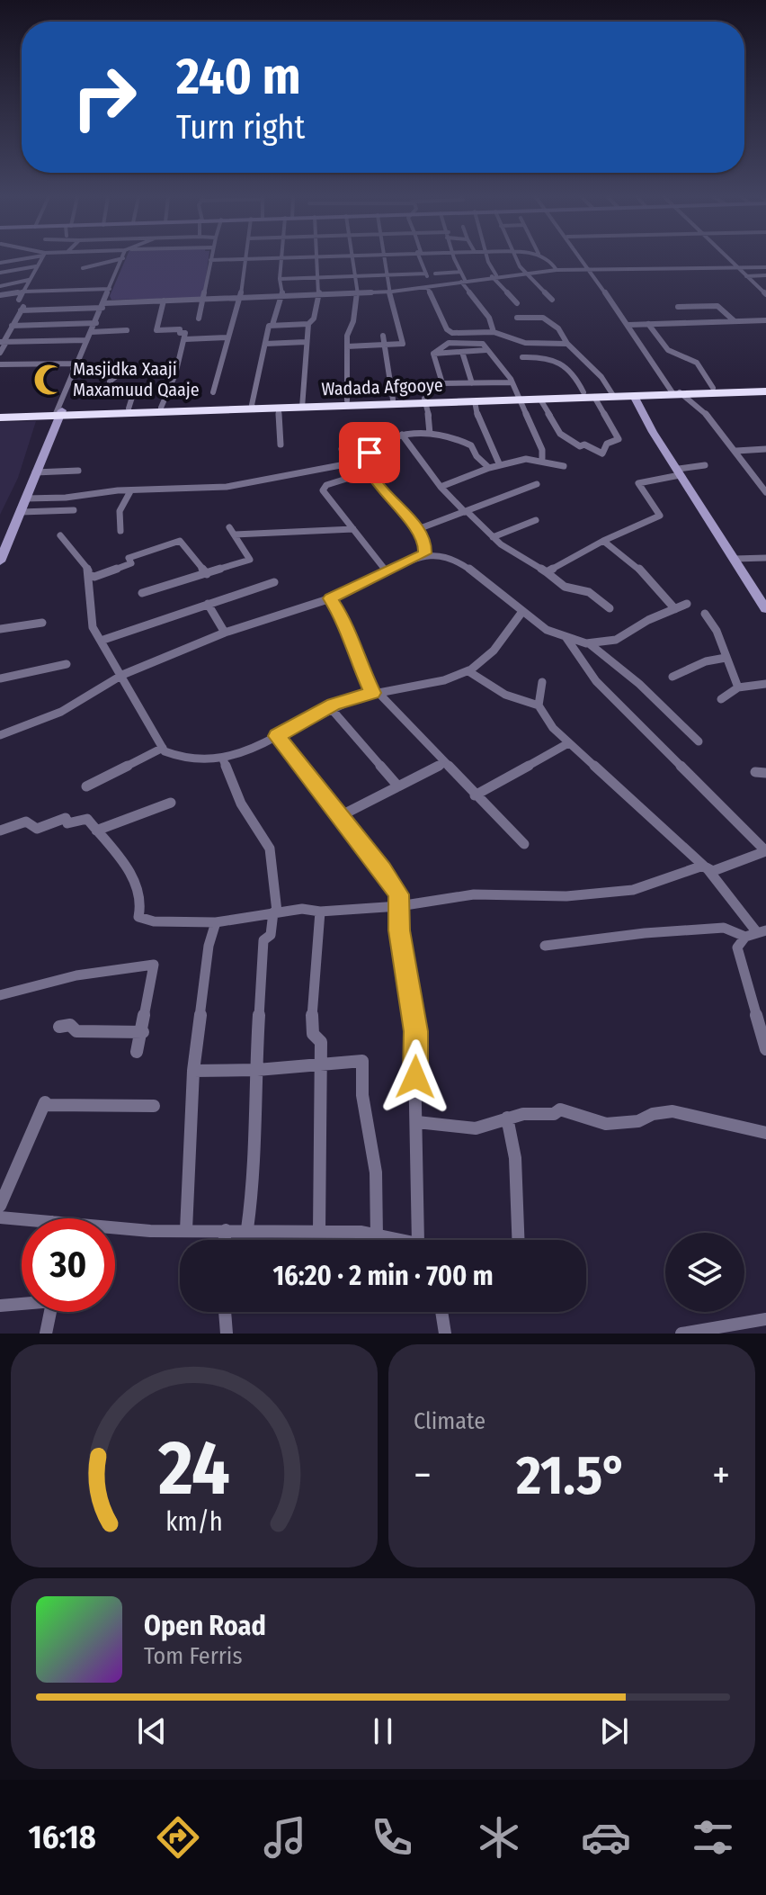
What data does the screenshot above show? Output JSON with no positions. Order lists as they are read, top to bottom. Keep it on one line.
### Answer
{"streets":{"highway":["Wadada Afgooye"]},"places":{"mosque":["Masjidka Xaaji Maxamuud Qaaje"]},"page":{"turn":["240 m","Turn right"],"limit":"30","trip":"16:20 · 2 min · 700 m","tile":"Climate","heat":["−","21.5°","+"],"song":["Open Road","Tom Ferris"],"tabs":"16:18","gauge":["24","km/h"]}}
